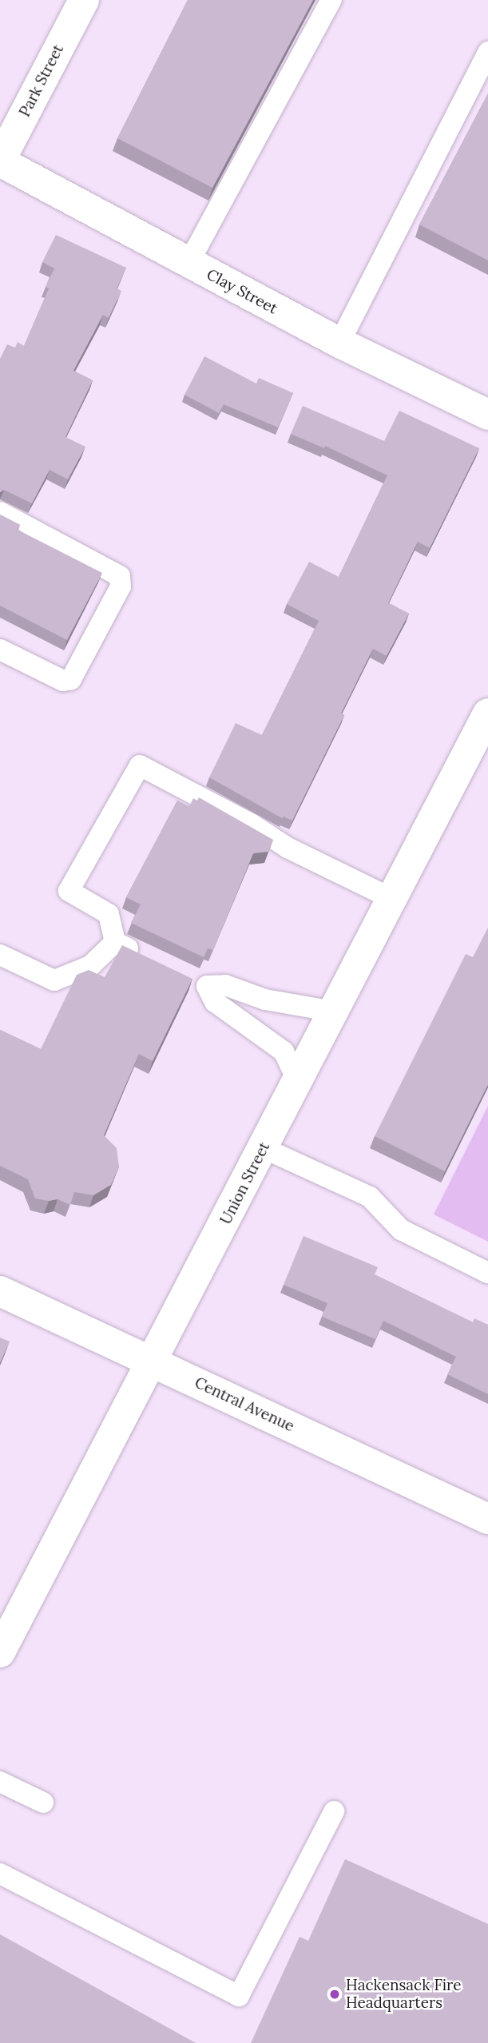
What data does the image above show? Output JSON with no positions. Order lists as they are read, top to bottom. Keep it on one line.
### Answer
{"streets":{"street":["Park Street","Clay Street","Union Street","Central Avenue"]},"crossings":[["Park Street","Clay Street"],["Union Street","Central Avenue"]],"places":["Hackensack Fire Headquarters"]}
